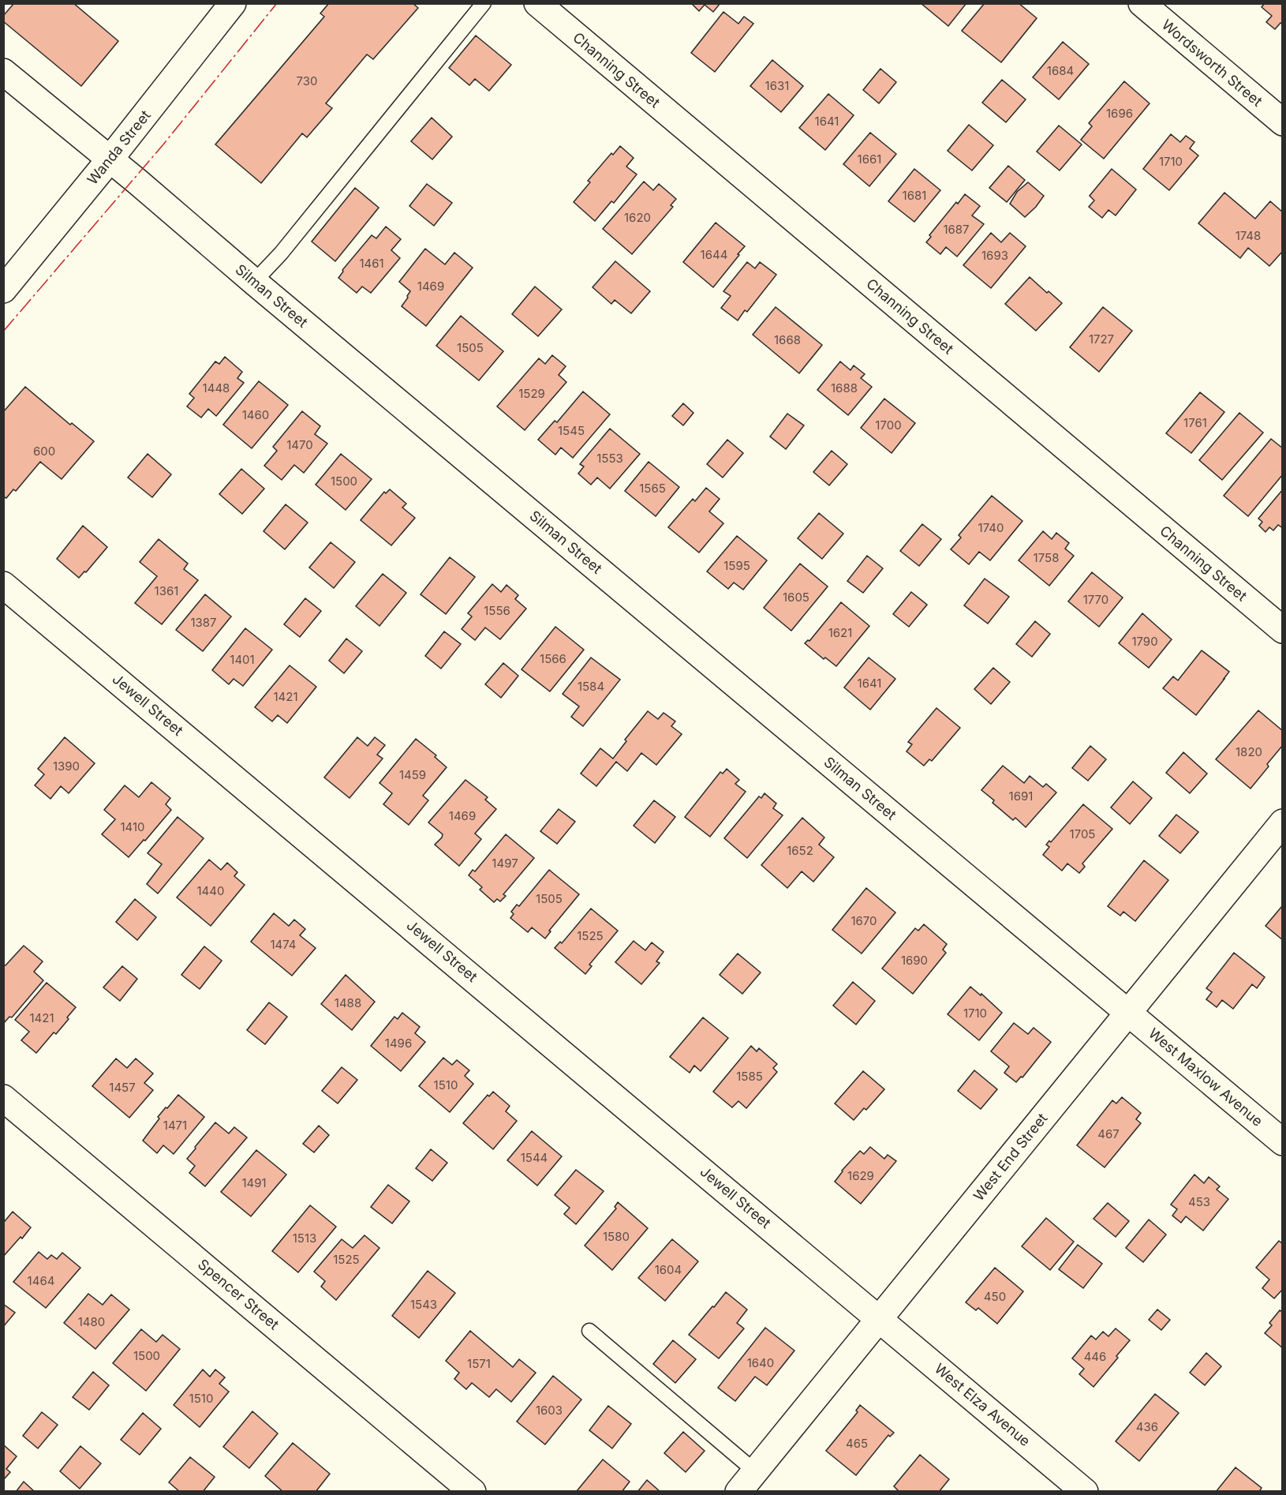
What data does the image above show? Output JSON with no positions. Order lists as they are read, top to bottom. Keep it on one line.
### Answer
{"streets":{"street":["Wordsworth Street","Channing Street","Wanda Street","Silman Street","Jewell Street","West Maxlow Avenue","West End Street","Spencer Street","West Elza Avenue"]},"crossings":[["Wanda Street","Silman Street"],["Silman Street","West Maxlow Avenue"],["Silman Street","West End Street"],["Jewell Street","West End Street"],["Jewell Street","West Elza Avenue"],["West Maxlow Avenue","West End Street"],["West End Street","West Elza Avenue"]],"house_numbers":["1684","730","1631","1696","1641","1661","1710","1681","1620","1687","1748","1644","1693","1461","1469","1727","1668","1505","1448","1688","1529","1460","1761","1700","1545","1470","600","1553","1500","1565","1740","1758","1595","1361","1605","1770","1556","1387","1621","1790","1566","1401","1641","1584","1421","1820","1390","1459","1691","1469","1410","1705","1652","1497","1440","1505","1670","1525","1474","1690","1488","1710","1421","1496","1585","1510","1457","1471","467","1544","1629","1491","453","1580","1513","1525","1604","1464","450","1543","1480","1500","446","1640","1571","1510","1603","436","465"]}
